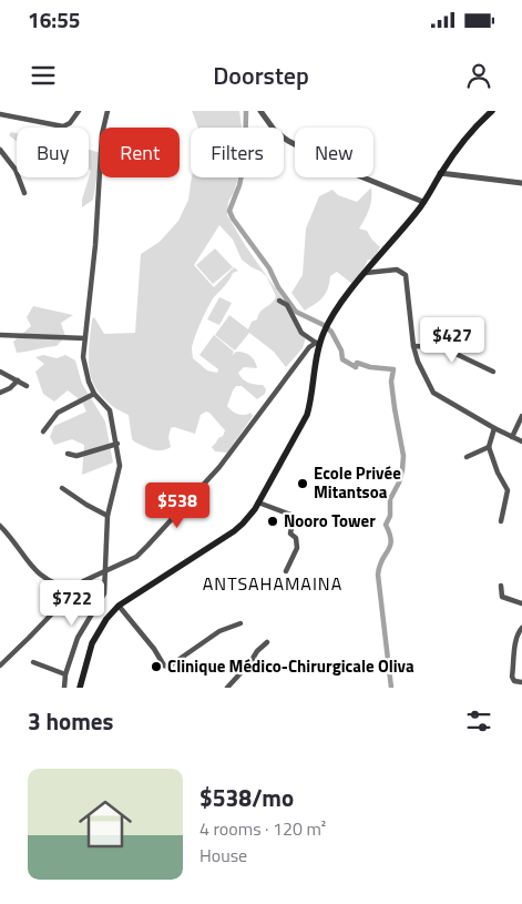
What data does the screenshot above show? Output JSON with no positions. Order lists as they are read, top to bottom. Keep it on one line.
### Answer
{"districts":["ANTSAHAMAINA"],"places":["Ecole Privée Mitantsoa","Nooro Tower","Clinique Médico-Chirurgicale Oliva"],"page":{"status":"16:55","header":"Doorstep","chip":["Buy","Rent","Filters","New"],"price":["$427","$538","$722"],"heading":"3 homes","list":[{"name":"$538/mo","note":"4 rooms · 120 m² · House"}]}}
